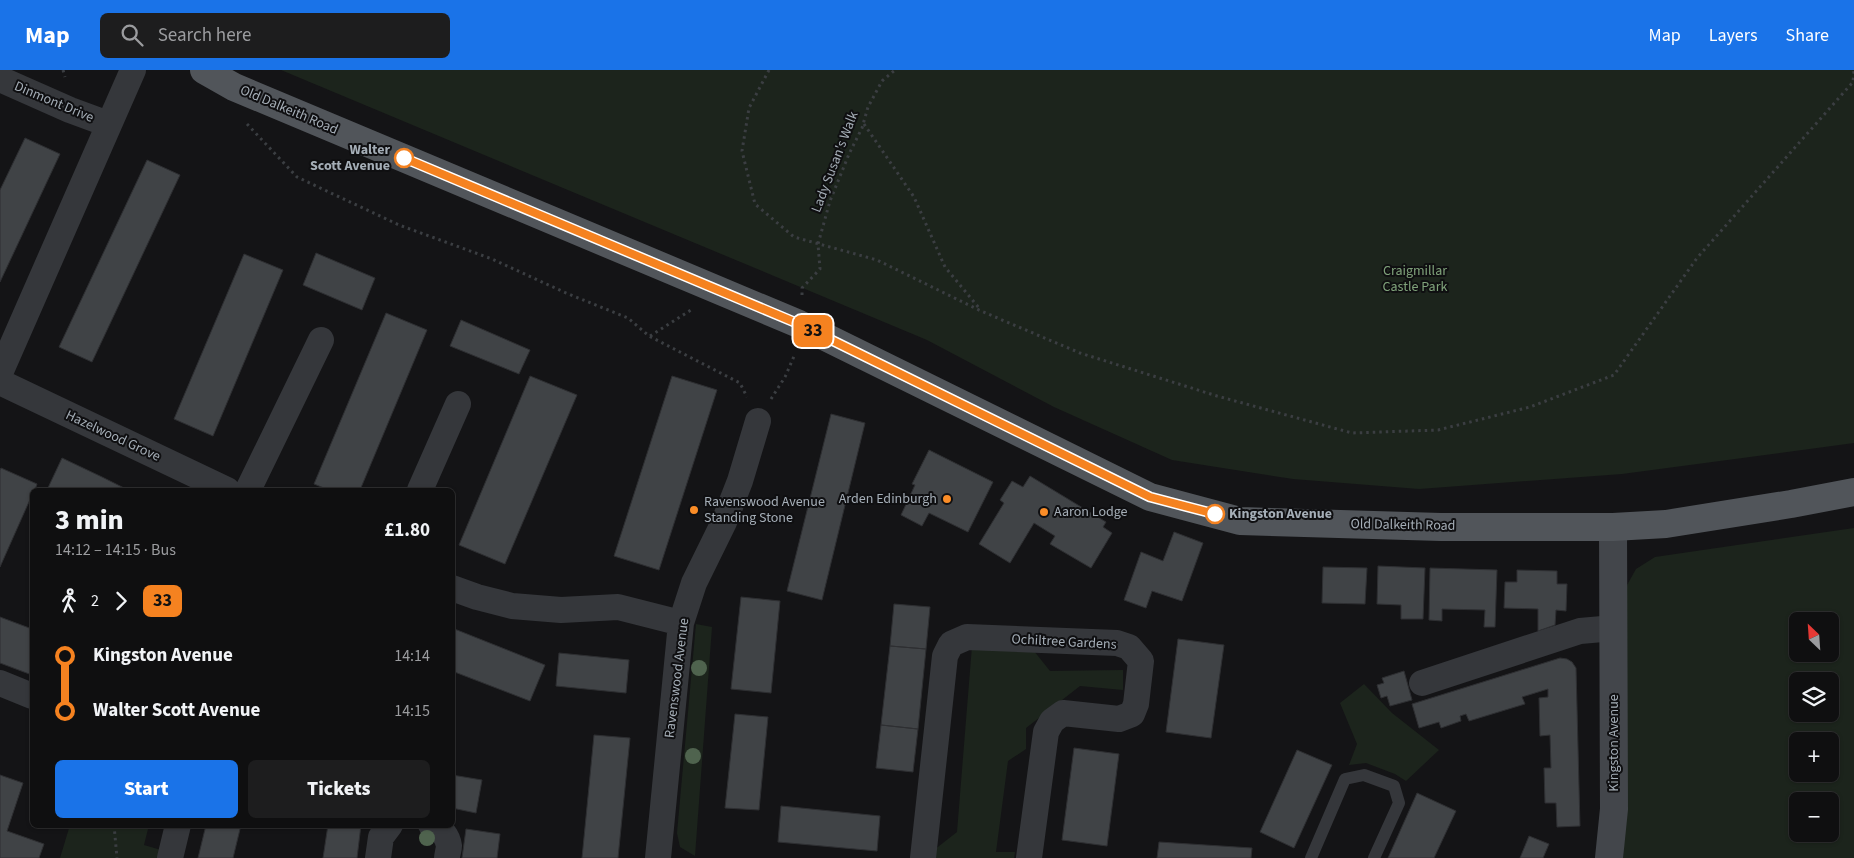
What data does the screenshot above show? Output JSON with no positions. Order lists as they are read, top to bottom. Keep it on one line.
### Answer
{"streets":{"main road":["Old Dalkeith Road"],"street":["Dinmont Drive","Hazelwood Grove","Ochiltree Gardens","Ravenswood Avenue","Kingston Avenue"],"path":["Lady Susan's Walk"]},"crossings":[["Old Dalkeith Road","Lady Susan's Walk"],["Old Dalkeith Road","Kingston Avenue"]],"parks":["Craigmillar Castle Park"],"places":["Walter Scott Avenue","Arden Edinburgh","Ravenswood Avenue Standing Stone","Aaron Lodge","Kingston Avenue"],"lines":["bus line 33"],"north":"top left","page":{"header":"Map","search":"Search here","nav":["Map","Layers","Share"],"on_map":"33","heading":["3 min","14:12 – 14:15 · Bus","£1.80"],"legs":["2","33"],"map_buttons":["+","−"],"list":[{"name":"Kingston Avenue","value":"14:14"},{"name":"Walter Scott Avenue","value":"14:15"}],"buttons":["Start","Tickets"]}}
